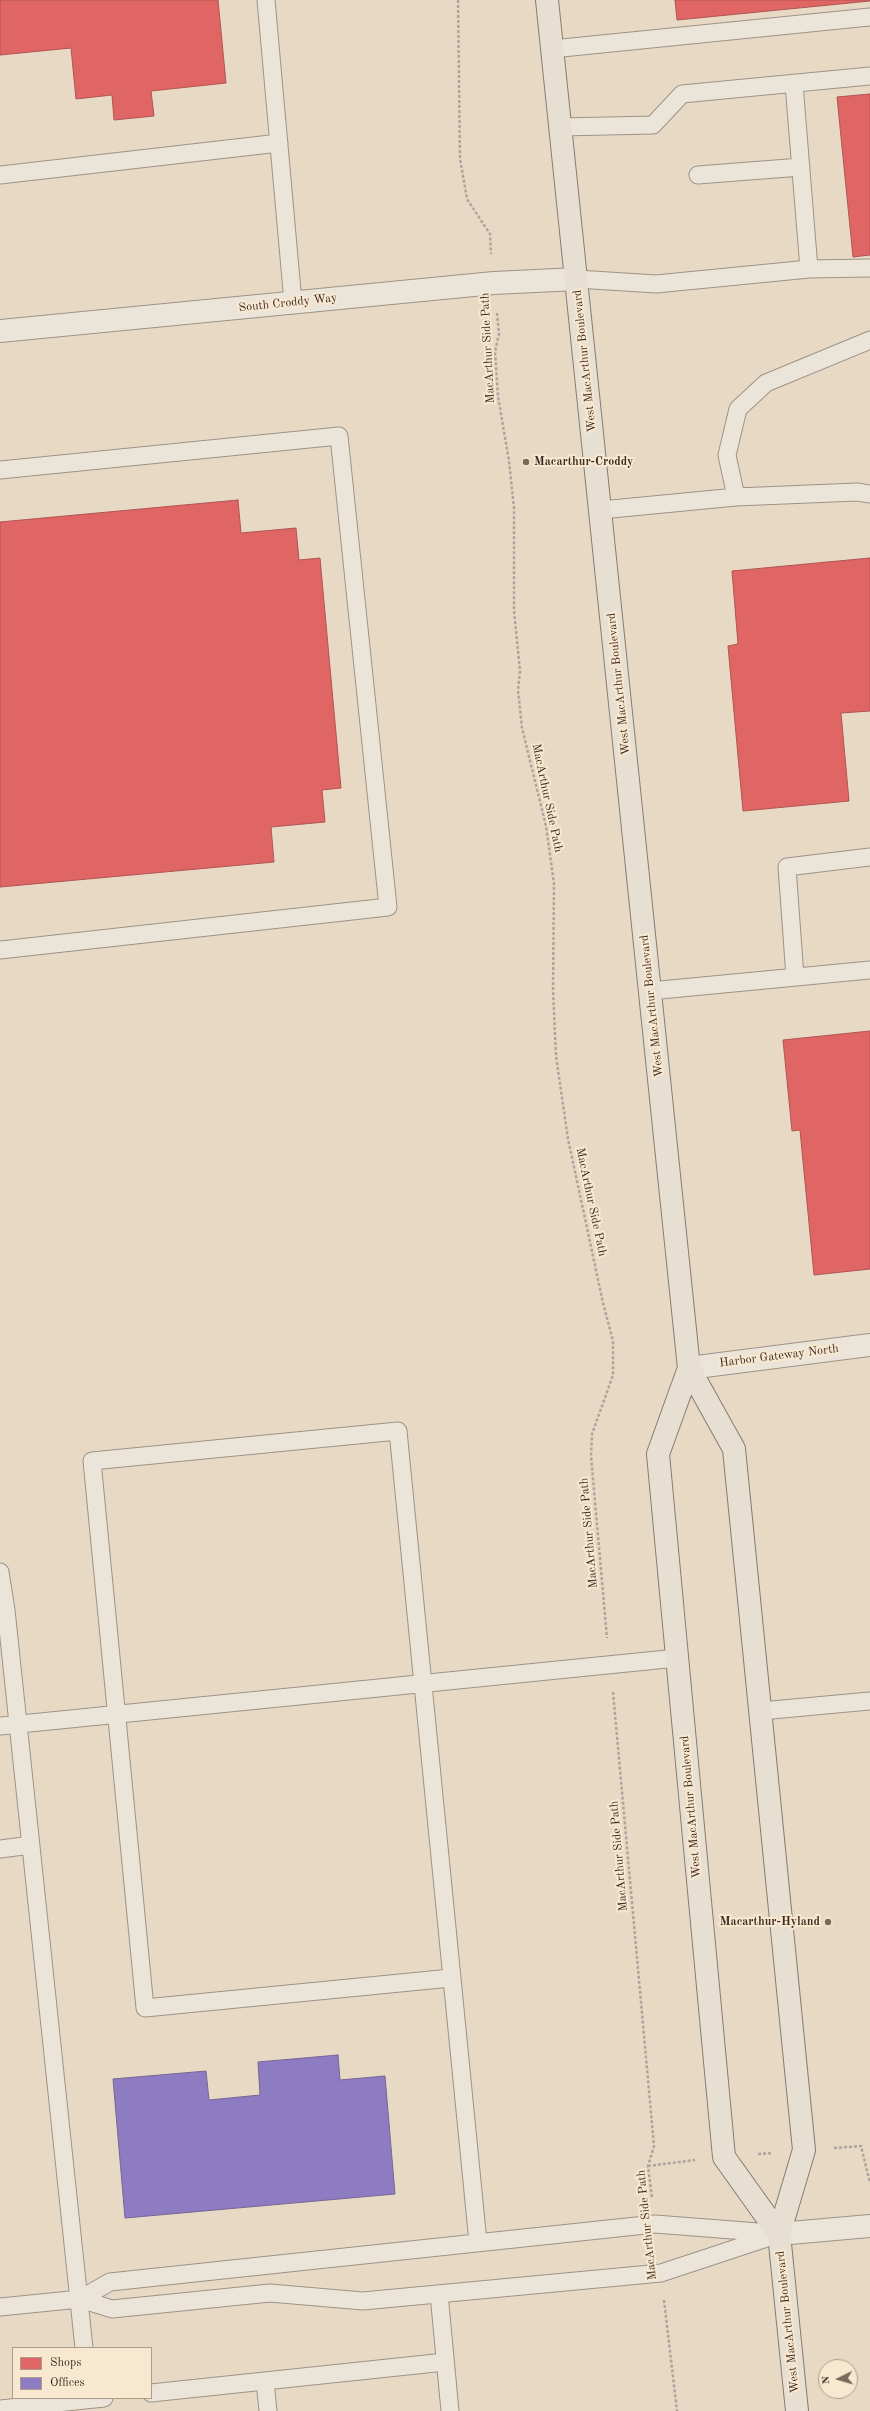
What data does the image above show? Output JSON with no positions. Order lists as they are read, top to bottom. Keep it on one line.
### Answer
{"streets":{"main road":["West MacArthur Boulevard"],"street":["South Croddy Way","Harbor Gateway North"],"path":["MacArthur Side Path"]},"crossings":[["South Croddy Way","MacArthur Side Path"],["South Croddy Way","West MacArthur Boulevard"],["West MacArthur Boulevard","Harbor Gateway North"]],"places":["Macarthur-Croddy","Macarthur-Hyland"],"legend":["Shops","Offices"],"north":"left"}
